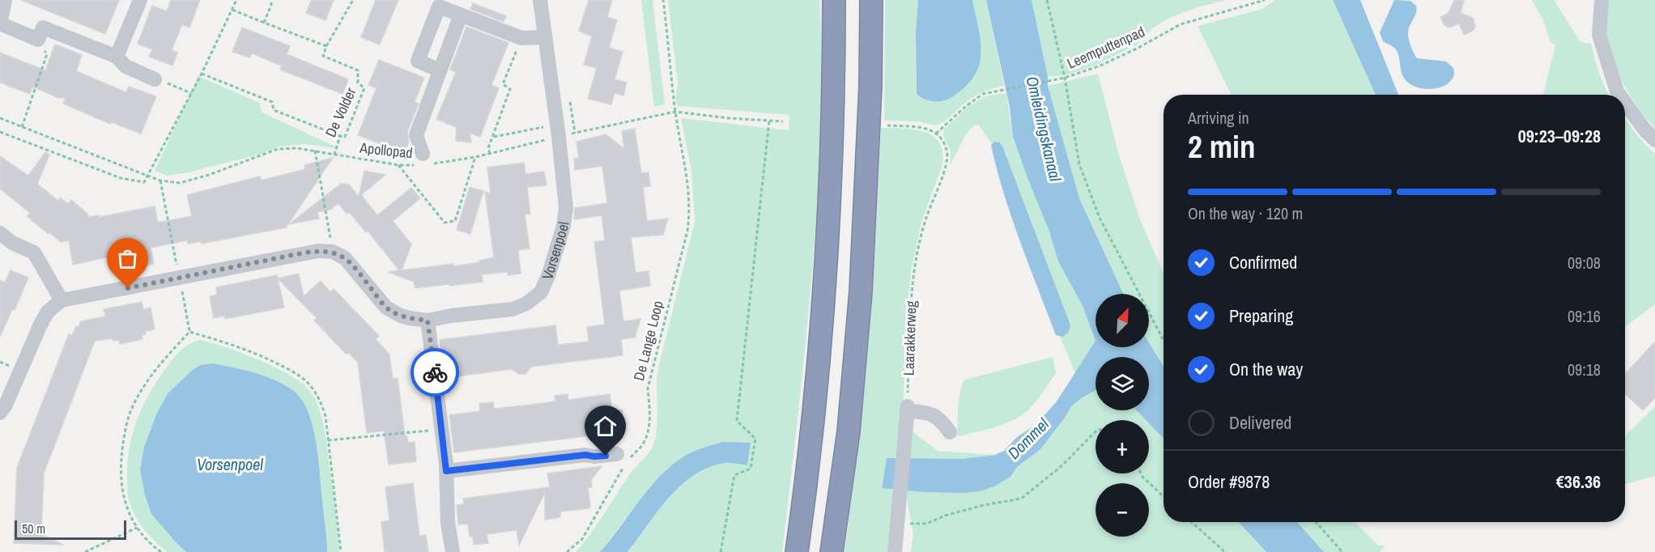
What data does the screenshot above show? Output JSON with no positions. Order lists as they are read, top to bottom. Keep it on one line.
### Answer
{"streets":{"street":["Vorsenpoel"],"path":["Leemputtenpad","De Volder","Apollopad","Laarakkerweg","De Lange Loop"]},"crossings":[["Leemputtenpad","Laarakkerweg"],["De Volder","Apollopad"],["Apollopad","Vorsenpoel"],["Apollopad","De Lange Loop"]],"water":["Omleidingskanaal","Dommel","Vorsenpoel"],"scale_bar":"50 m","north":"top right","page":{"heading":["2 min","Arriving in","09:23–09:28"],"panel":["Order #9878","€36.36"],"bar":"On the way · 120 m","list":[["Confirmed","09:08"],["Preparing","09:16"],["On the way","09:18"],"Delivered"],"map_buttons":["+","−"],"scale":"50 m"}}
